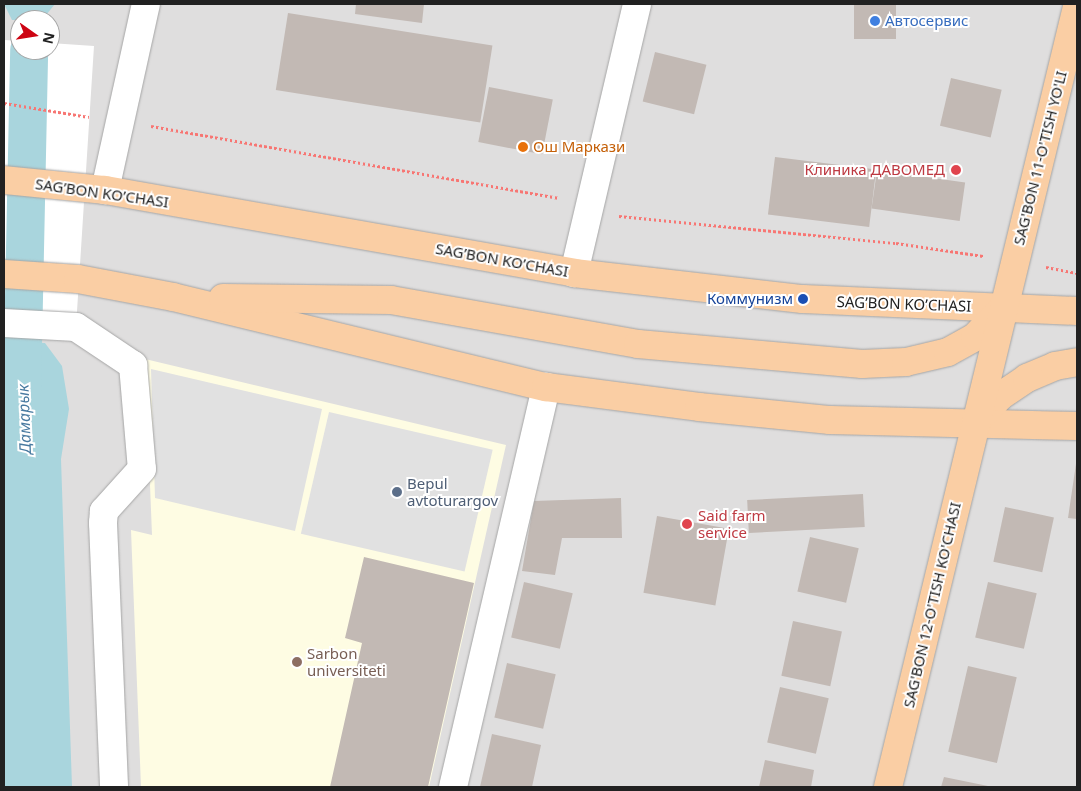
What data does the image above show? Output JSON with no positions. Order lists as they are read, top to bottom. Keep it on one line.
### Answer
{"streets":{"main road":["SAG'BON 11-O'TISH YO'LI","SAG’BON KO’CHASI","SAG'BON 12-O'TISH KO'CHASI"]},"crossings":[["SAG'BON 11-O'TISH YO'LI","SAG’BON KO’CHASI"],["SAG'BON 11-O'TISH YO'LI","SAG'BON 12-O'TISH KO'CHASI"]],"water":["Дамарык"],"places":["Автосервис","Ош Маркази","Клиника ДАВОМЕД","Коммунизм","Bepul avtoturargov","Said farm service","Sarbon universiteti"],"north":"right"}
